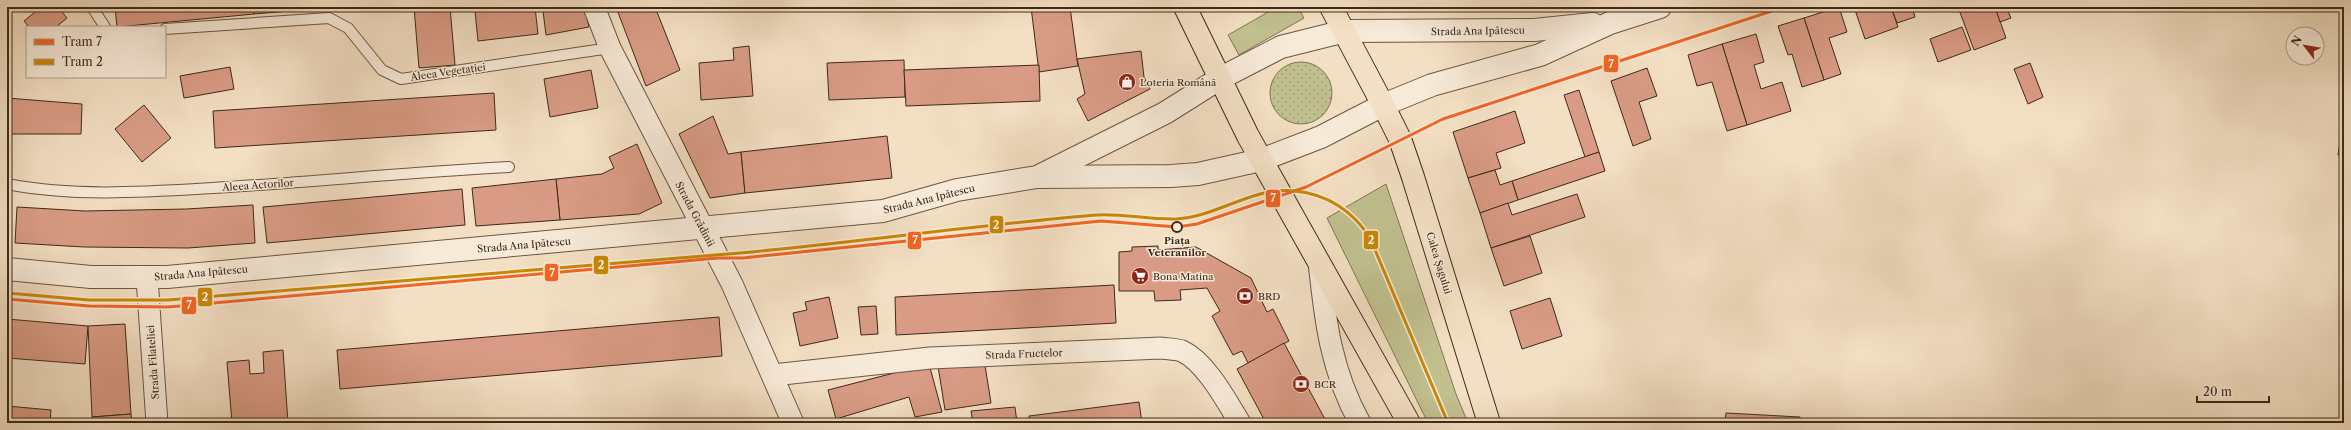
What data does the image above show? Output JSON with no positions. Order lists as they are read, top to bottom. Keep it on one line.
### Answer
{"streets":{"main road":["Calea Șagului"],"street":["Strada Ana Ipătescu","Strada Grădinii","Strada Fructelor","Strada Filateliei"],"lane":["Aleea Vegetației","Aleea Actorilor"]},"crossings":[["Strada Ana Ipătescu","Strada Grădinii"],["Strada Ana Ipătescu","Calea Șagului"],["Strada Ana Ipătescu","Strada Filateliei"],["Aleea Vegetației","Strada Grădinii"],["Strada Grădinii","Strada Fructelor"]],"places":{"shop":["Loteria Română"],"other":["Piața Veteranilor"],"supermarket":["Bona Matina"],"bank":["BRD","BCR"]},"lines":["tram line 7","tram line 2"],"legend":["Tram 7","Tram 2"],"scale_bar":"20 m","north":"top left"}
